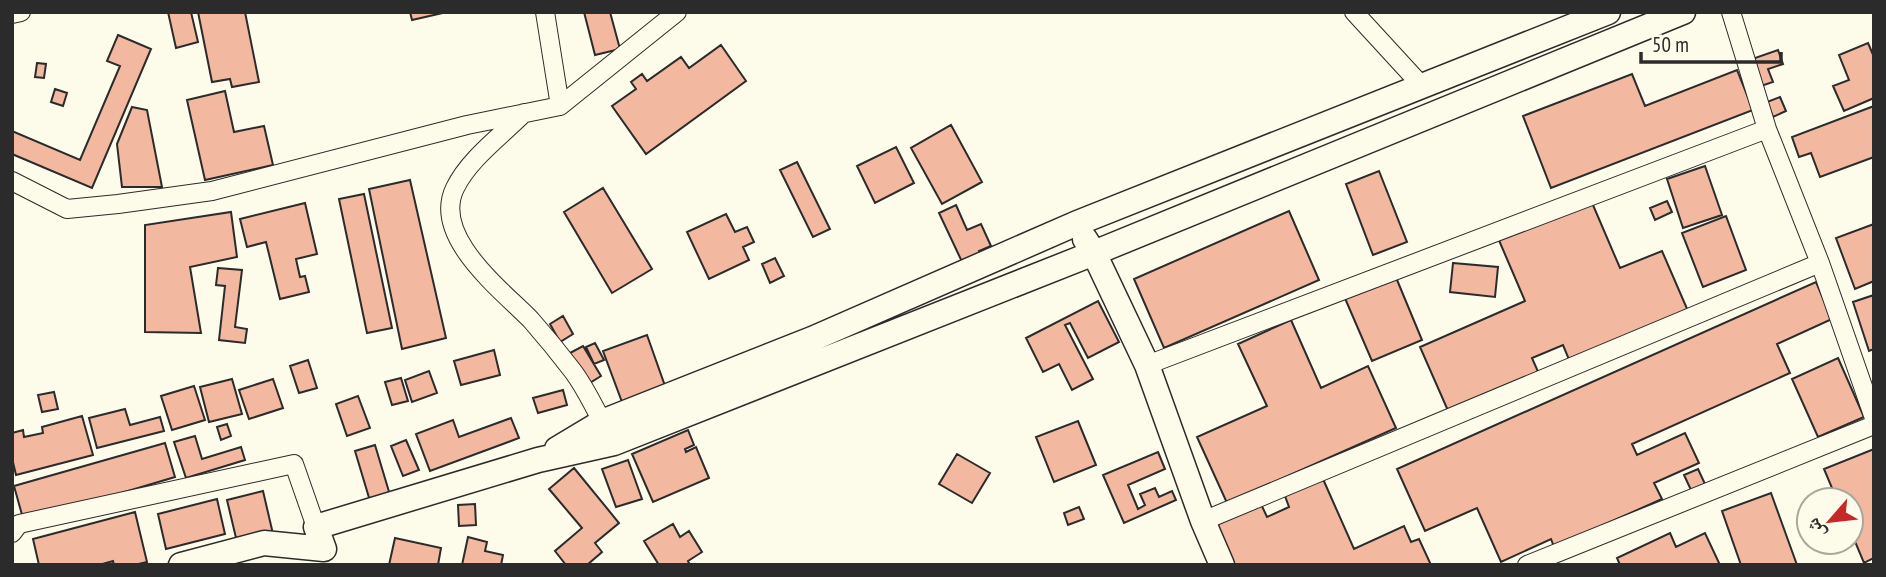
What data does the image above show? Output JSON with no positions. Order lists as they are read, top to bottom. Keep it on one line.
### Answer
{"scale_bar":"50 m","north":"bottom left"}
